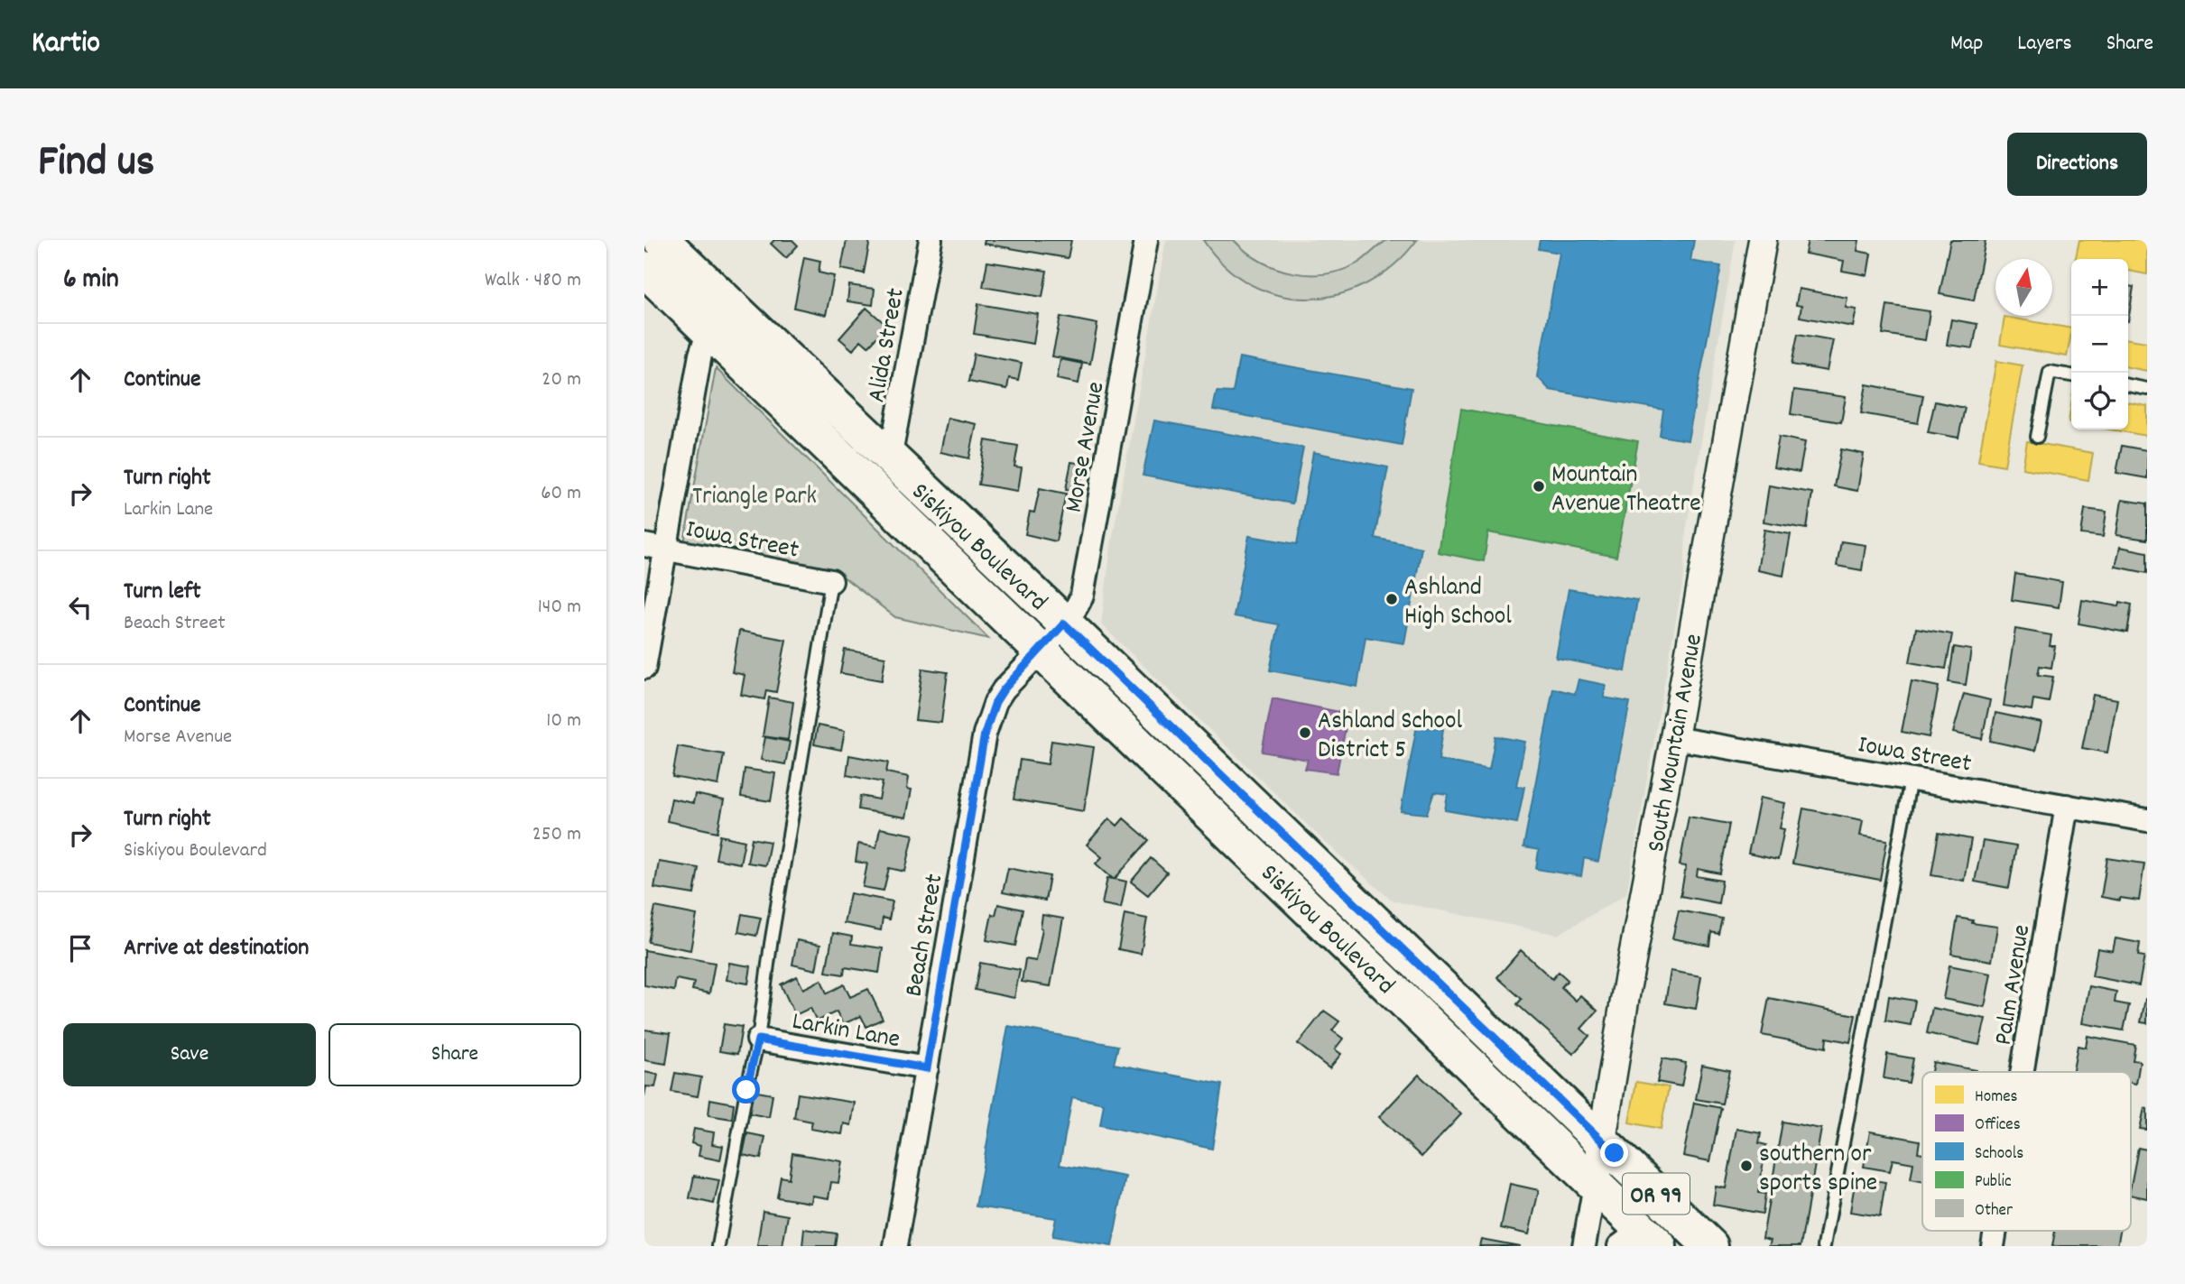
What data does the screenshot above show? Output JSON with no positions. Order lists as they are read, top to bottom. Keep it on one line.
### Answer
{"streets":{"main road":["Siskiyou Boulevard","OR 99"],"street":["Alida Street","Morse Avenue","Iowa Street","South Mountain Avenue","Beach Street","Palm Avenue","Larkin Lane"]},"crossings":[["Alida Street","Siskiyou Boulevard"],["Morse Avenue","Siskiyou Boulevard"],["Morse Avenue","Beach Street"],["Iowa Street","South Mountain Avenue"],["Iowa Street","Palm Avenue"],["Siskiyou Boulevard","South Mountain Avenue"],["Siskiyou Boulevard","Beach Street"],["Beach Street","Larkin Lane"]],"parks":["Triangle Park"],"places":["Mountain Avenue Theatre","Ashland High School","Ashland School District 5","southern or sports spine"],"legend":["Homes","Offices","Schools","Public","Other"],"north":"top","page":{"header":"Kartio","nav":["Map","Layers","Share"],"title":"Find us","buttons":["Directions",["Save","Share"]],"heading":["6 min","Walk · 480 m"],"map_buttons":["+","−"],"list":[["Continue","20 m"],["Turn right","Larkin Lane","60 m"],["Turn left","Beach Street","140 m"],["Continue","Morse Avenue","10 m"],["Turn right","Siskiyou Boulevard","250 m"],"Arrive at destination"]}}
